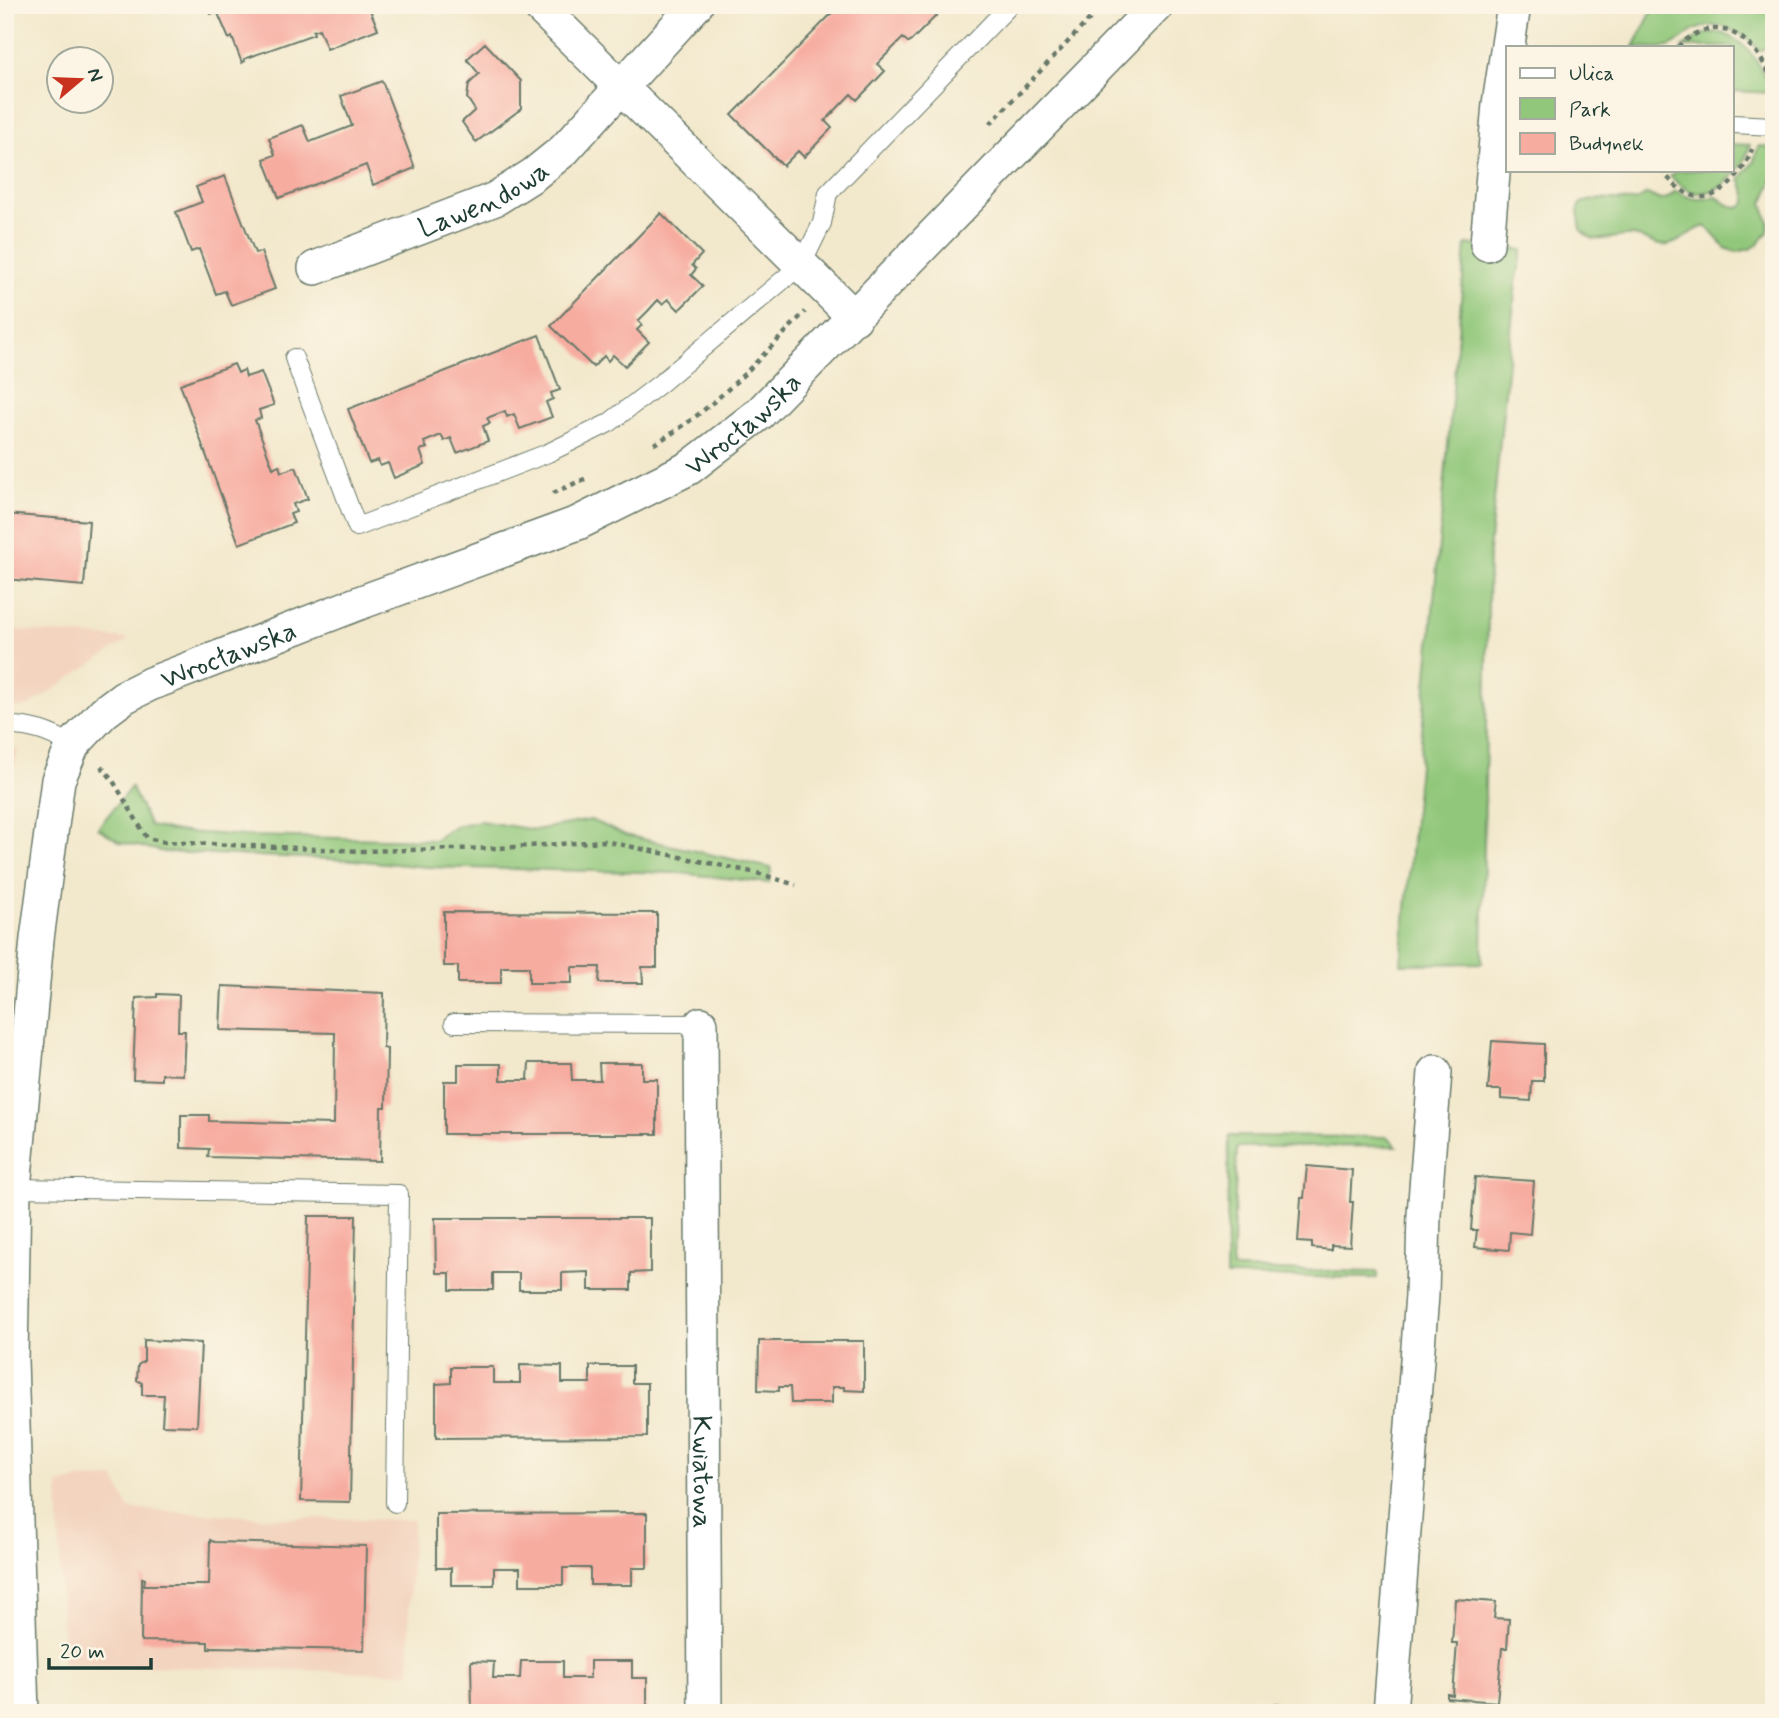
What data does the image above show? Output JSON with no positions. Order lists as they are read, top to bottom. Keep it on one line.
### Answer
{"streets":{"street":["Lawendowa","Wrocławska","Kwiatowa"]},"legend":["Ulica","Park","Budynek"],"scale_bar":"20 m","north":"right"}
